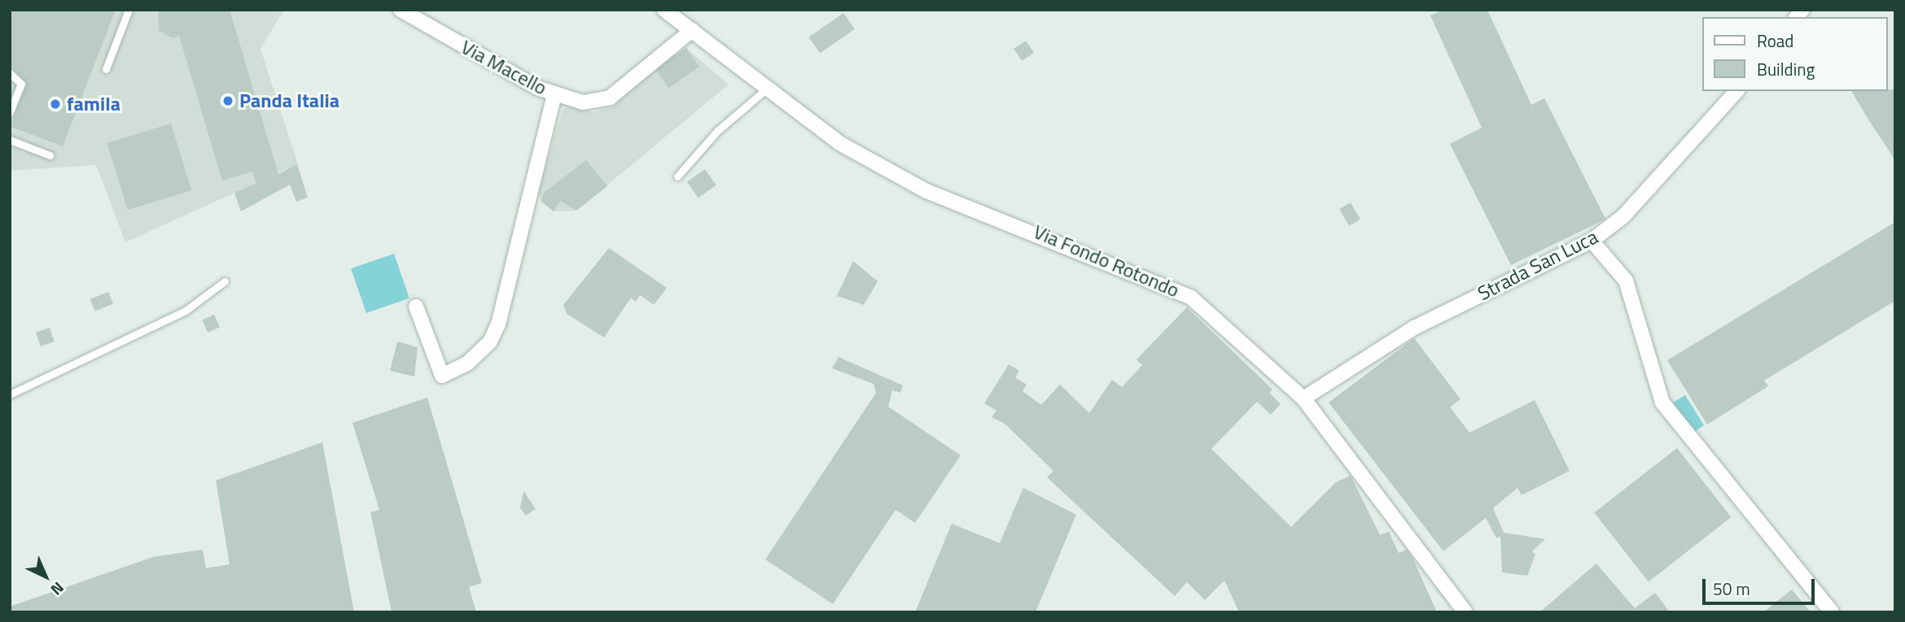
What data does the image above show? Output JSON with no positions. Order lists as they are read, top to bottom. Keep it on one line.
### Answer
{"streets":{"street":["Via Macello","Via Fondo Rotondo","Strada San Luca"]},"crossings":[["Via Macello","Via Fondo Rotondo"],["Via Fondo Rotondo","Strada San Luca"]],"places":["Panda Italia","famila"],"legend":["Road","Building"],"scale_bar":"50 m","north":"bottom right"}
